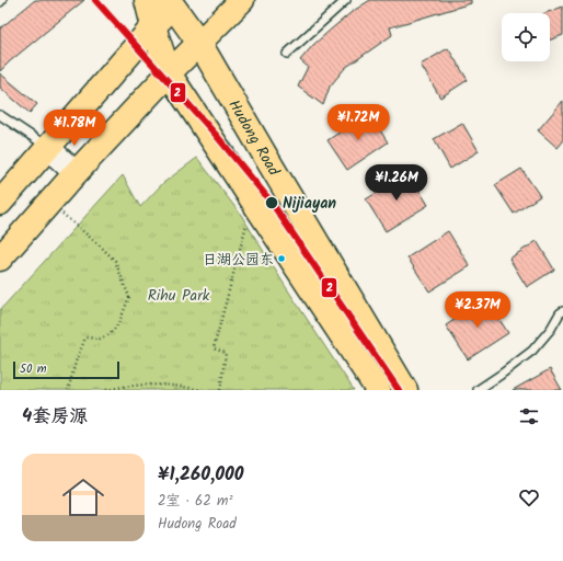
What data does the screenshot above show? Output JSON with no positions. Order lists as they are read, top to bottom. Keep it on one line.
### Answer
{"streets":{"main road":["Hudong Road"]},"parks":["Rihu Park"],"places":["Nijiayan","日湖公园东"],"lines":["transit line 2"],"scale_bar":"50 m","page":{"price":["¥1.72M","¥1.78M","¥1.26M","¥2.37M"],"scale":"50 m","heading":"4套房源","list":[{"name":"¥1,260,000","note":"2室 · 62 m² · Hudong Road"}]}}
